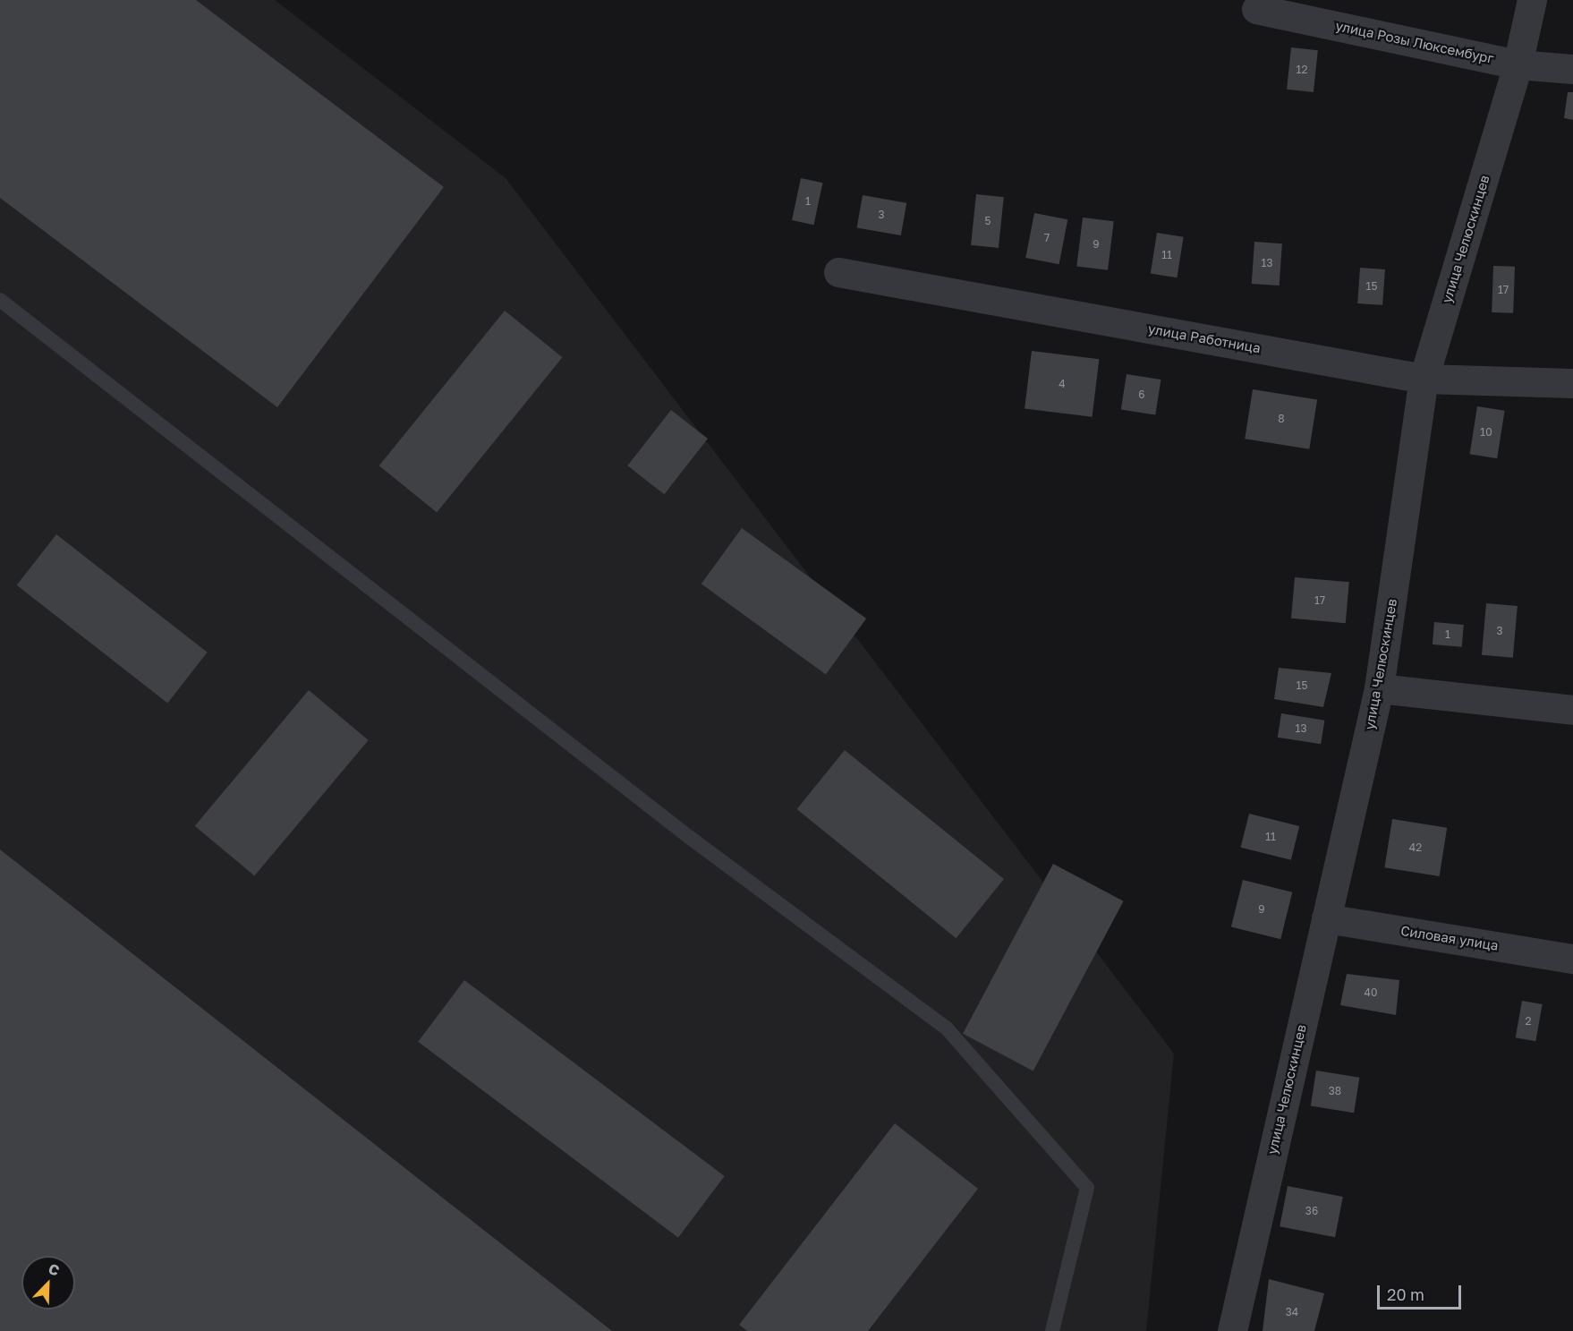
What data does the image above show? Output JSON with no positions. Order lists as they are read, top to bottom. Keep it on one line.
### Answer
{"streets":{"street":["улица Розы Люксембург","улица Челюскинцев","улица Работница","Силовая улица"]},"crossings":[["улица Розы Люксембург","улица Челюскинцев"],["улица Челюскинцев","улица Работница"],["улица Челюскинцев","Силовая улица"]],"house_numbers":["12","1","3","5","7","9","11","13","15","17","4","6","8","10","17","3","1","15","13","11","42","9","40","2","38","36","34"],"scale_bar":"20 m","north":"top right"}
